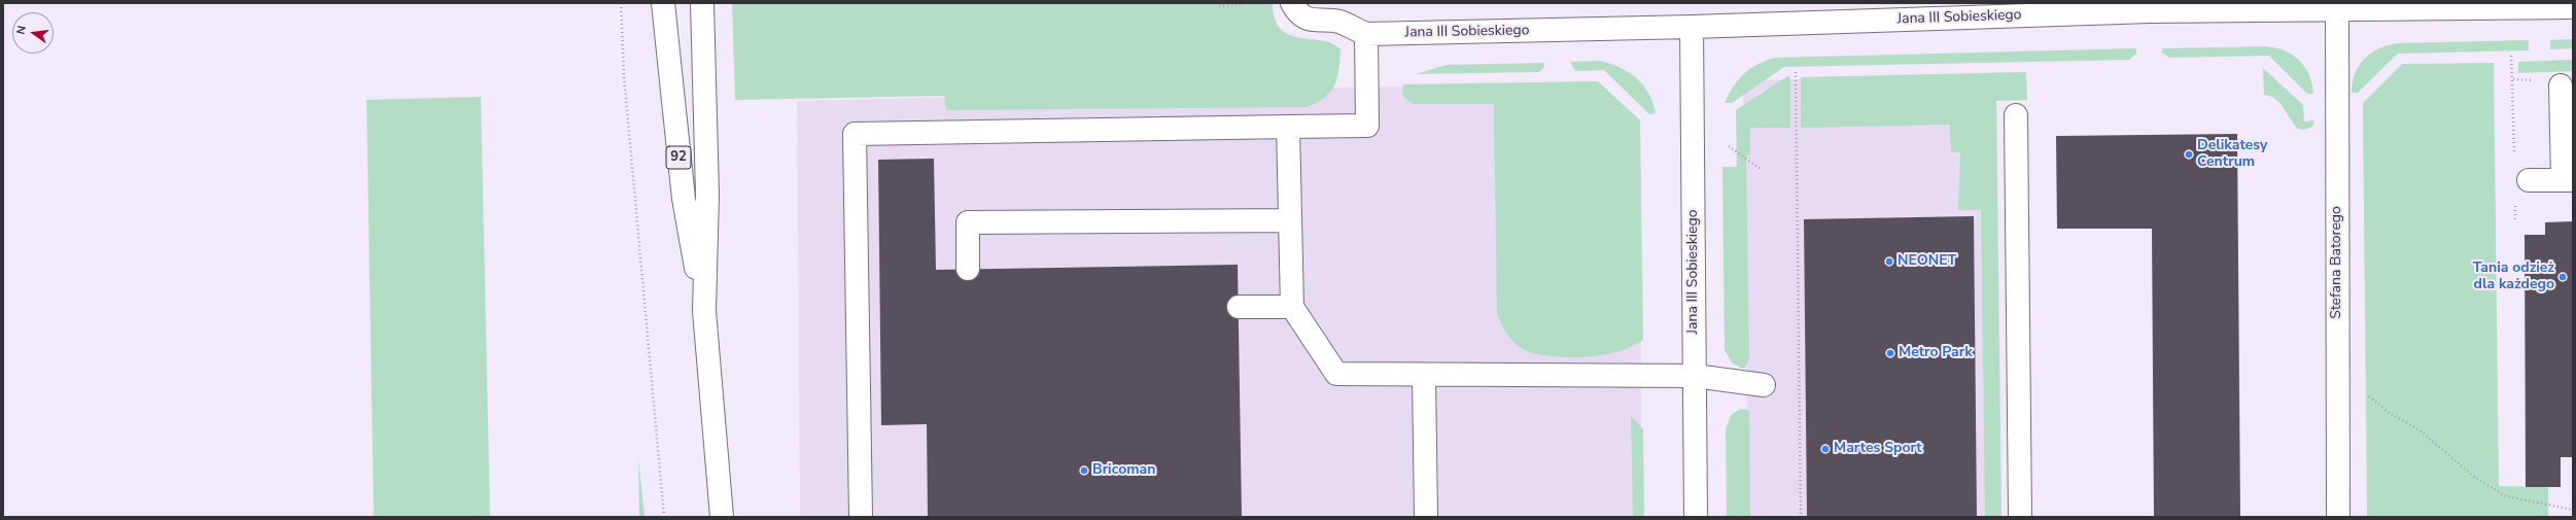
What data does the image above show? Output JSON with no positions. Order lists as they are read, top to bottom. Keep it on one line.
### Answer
{"streets":{"street":["Jana III Sobieskiego","92","Stefana Batorego"]},"crossings":[["Jana III Sobieskiego","Stefana Batorego"]],"places":["Delikatesy Centrum","NEONET","Tania odzież dla każdego","Metro Park","Martes Sport","Bricoman"],"north":"left"}
